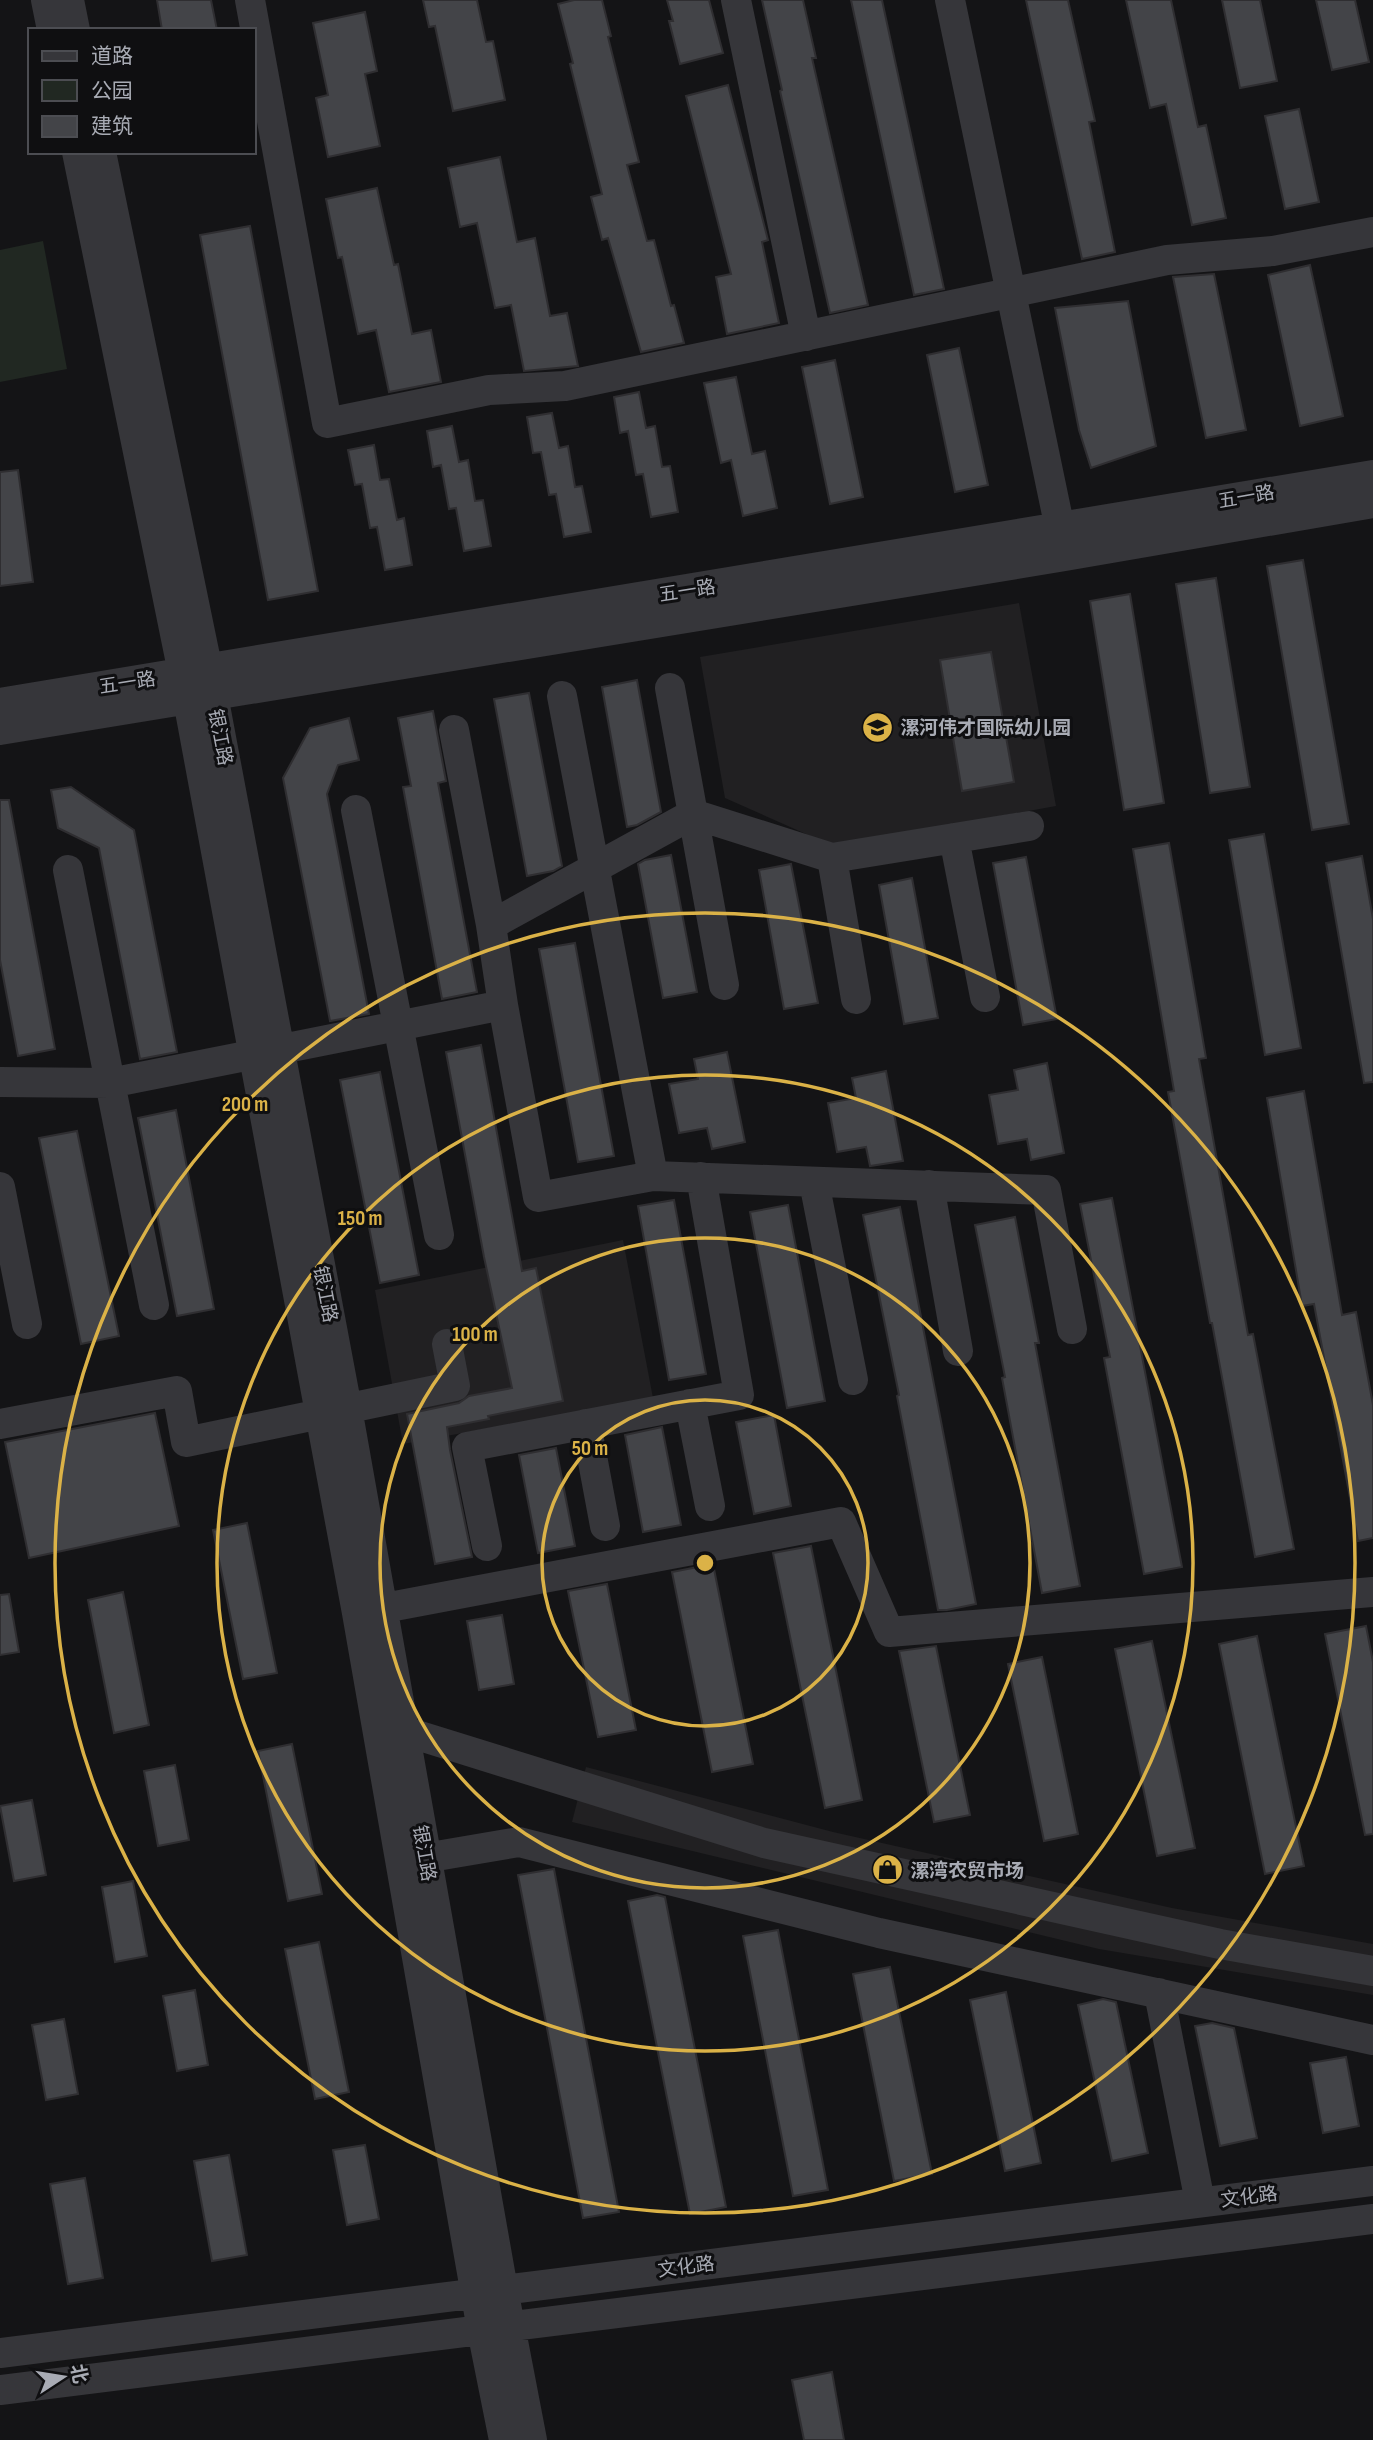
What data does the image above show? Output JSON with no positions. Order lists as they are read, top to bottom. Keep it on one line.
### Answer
{"streets":{"street":["五一路","银江路","文化路"]},"crossings":[["五一路","银江路"],["银江路","文化路"]],"places":{"school or university":["漯河伟才国际幼儿园"],"shop":["漯湾农贸市场"]},"legend":["道路","公园","建筑"],"north":"right","rings":["200 m","150 m","100 m","50 m"]}
